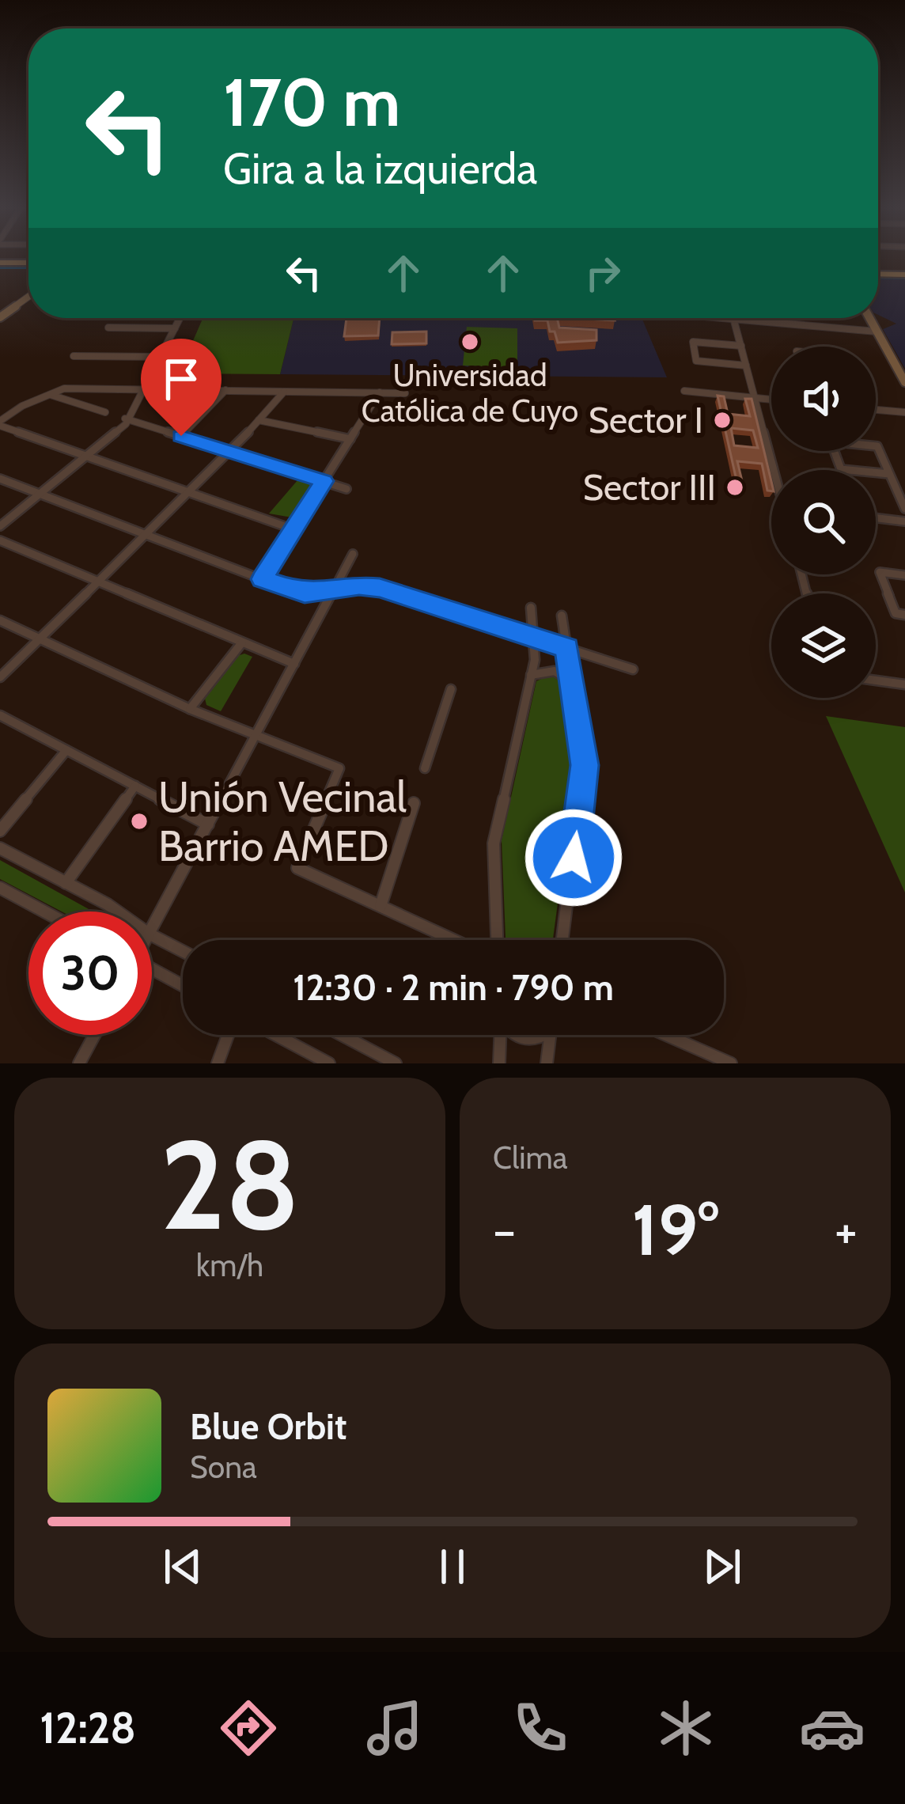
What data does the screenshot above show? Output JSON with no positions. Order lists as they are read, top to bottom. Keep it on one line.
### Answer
{"places":["Universidad Católica de Cuyo","Sector I","Sector III","Unión Vecinal Barrio AMED"],"page":{"turn":["170 m","Gira a la izquierda"],"limit":"30","trip":"12:30 · 2 min · 790 m","tile":[["28","km/h"],"Clima"],"heat":["−","19°","+"],"song":["Blue Orbit","Sona"],"tabs":"12:28"}}
